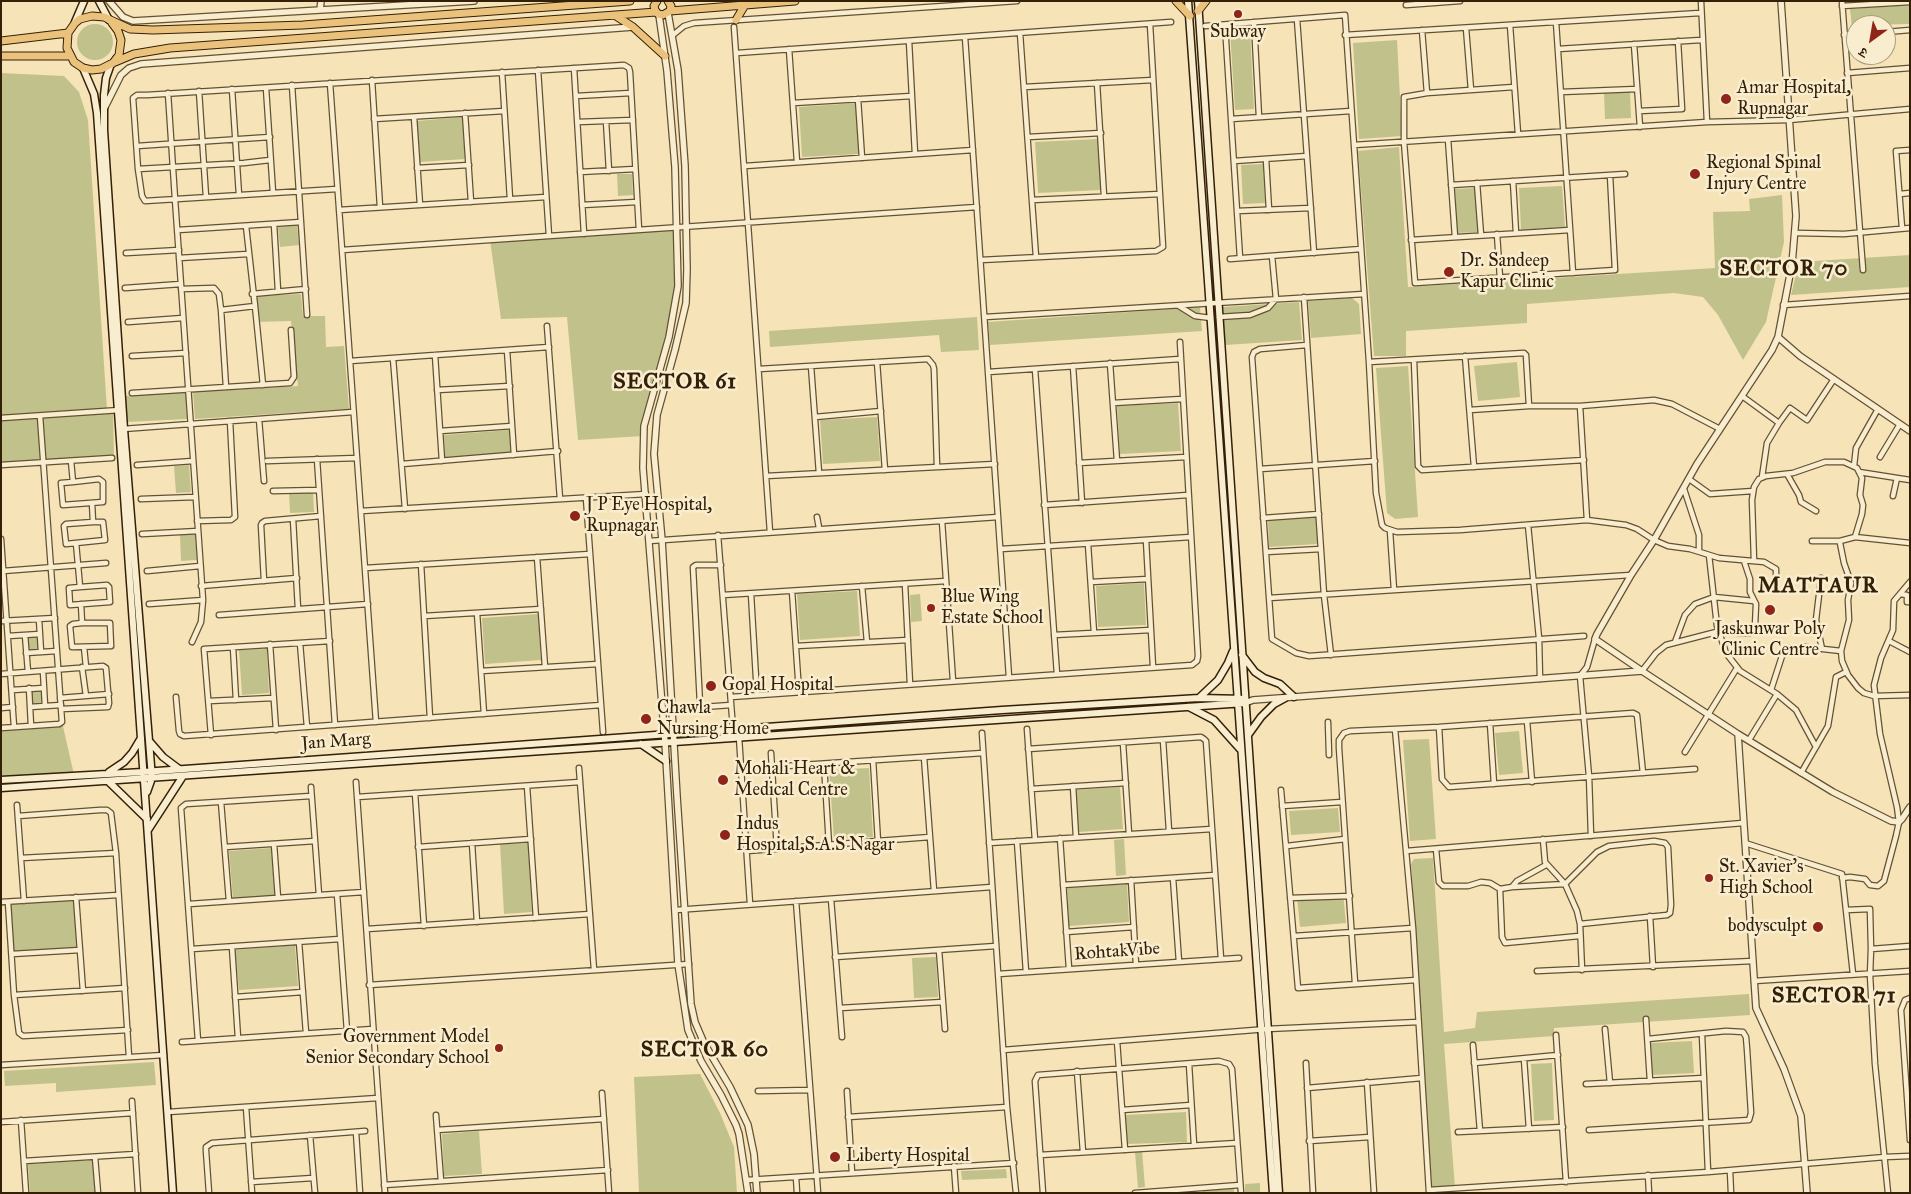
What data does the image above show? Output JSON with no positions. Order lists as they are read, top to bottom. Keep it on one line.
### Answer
{"streets":{"main road":["Jan Marg"],"street":["RohtakVibe"]},"districts":["SECTOR 70","SECTOR 61","MATTAUR","SECTOR 71","SECTOR 60"],"places":["Subway","Amar Hospital, Rupnagar","Regional Spinal Injury Centre","Dr. Sandeep Kapur Clinic","J P Eye Hospital, Rupnagar","Blue Wing Estate School","Jaskunwar Poly Clinic Centre","Gopal Hospital","Chawla Nursing Home","Mohali Heart & Medical Centre","Indus Hospital,S.A.S Nagar","St. Xavier's High School","bodysculpt","Government Model Senior Secondary School","Liberty Hospital"],"north":"bottom left"}
